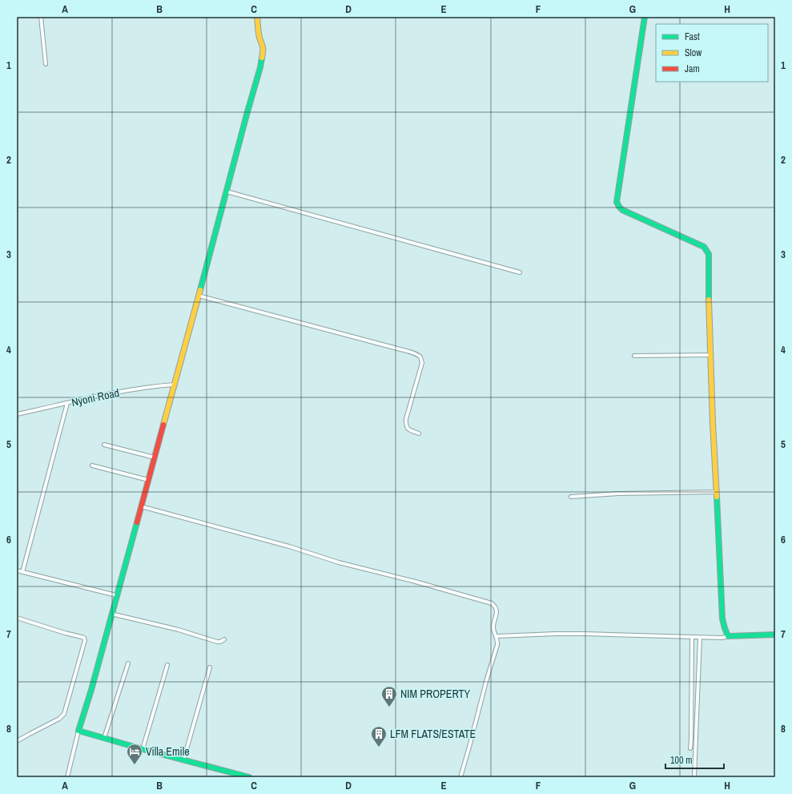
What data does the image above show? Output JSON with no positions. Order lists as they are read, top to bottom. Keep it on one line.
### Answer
{"streets":{"street":["Nyoni Road"]},"places":{"building":["NIM PROPERTY","LFM FLATS/ESTATE"],"hotel":["Villa Emile"]},"legend":["Fast","Slow","Jam"],"scale_bar":"100 m","grid":{"columns":["A","B","C","D","E","F","G","H"],"rows":["1","2","3","4","5","6","7","8"]}}
